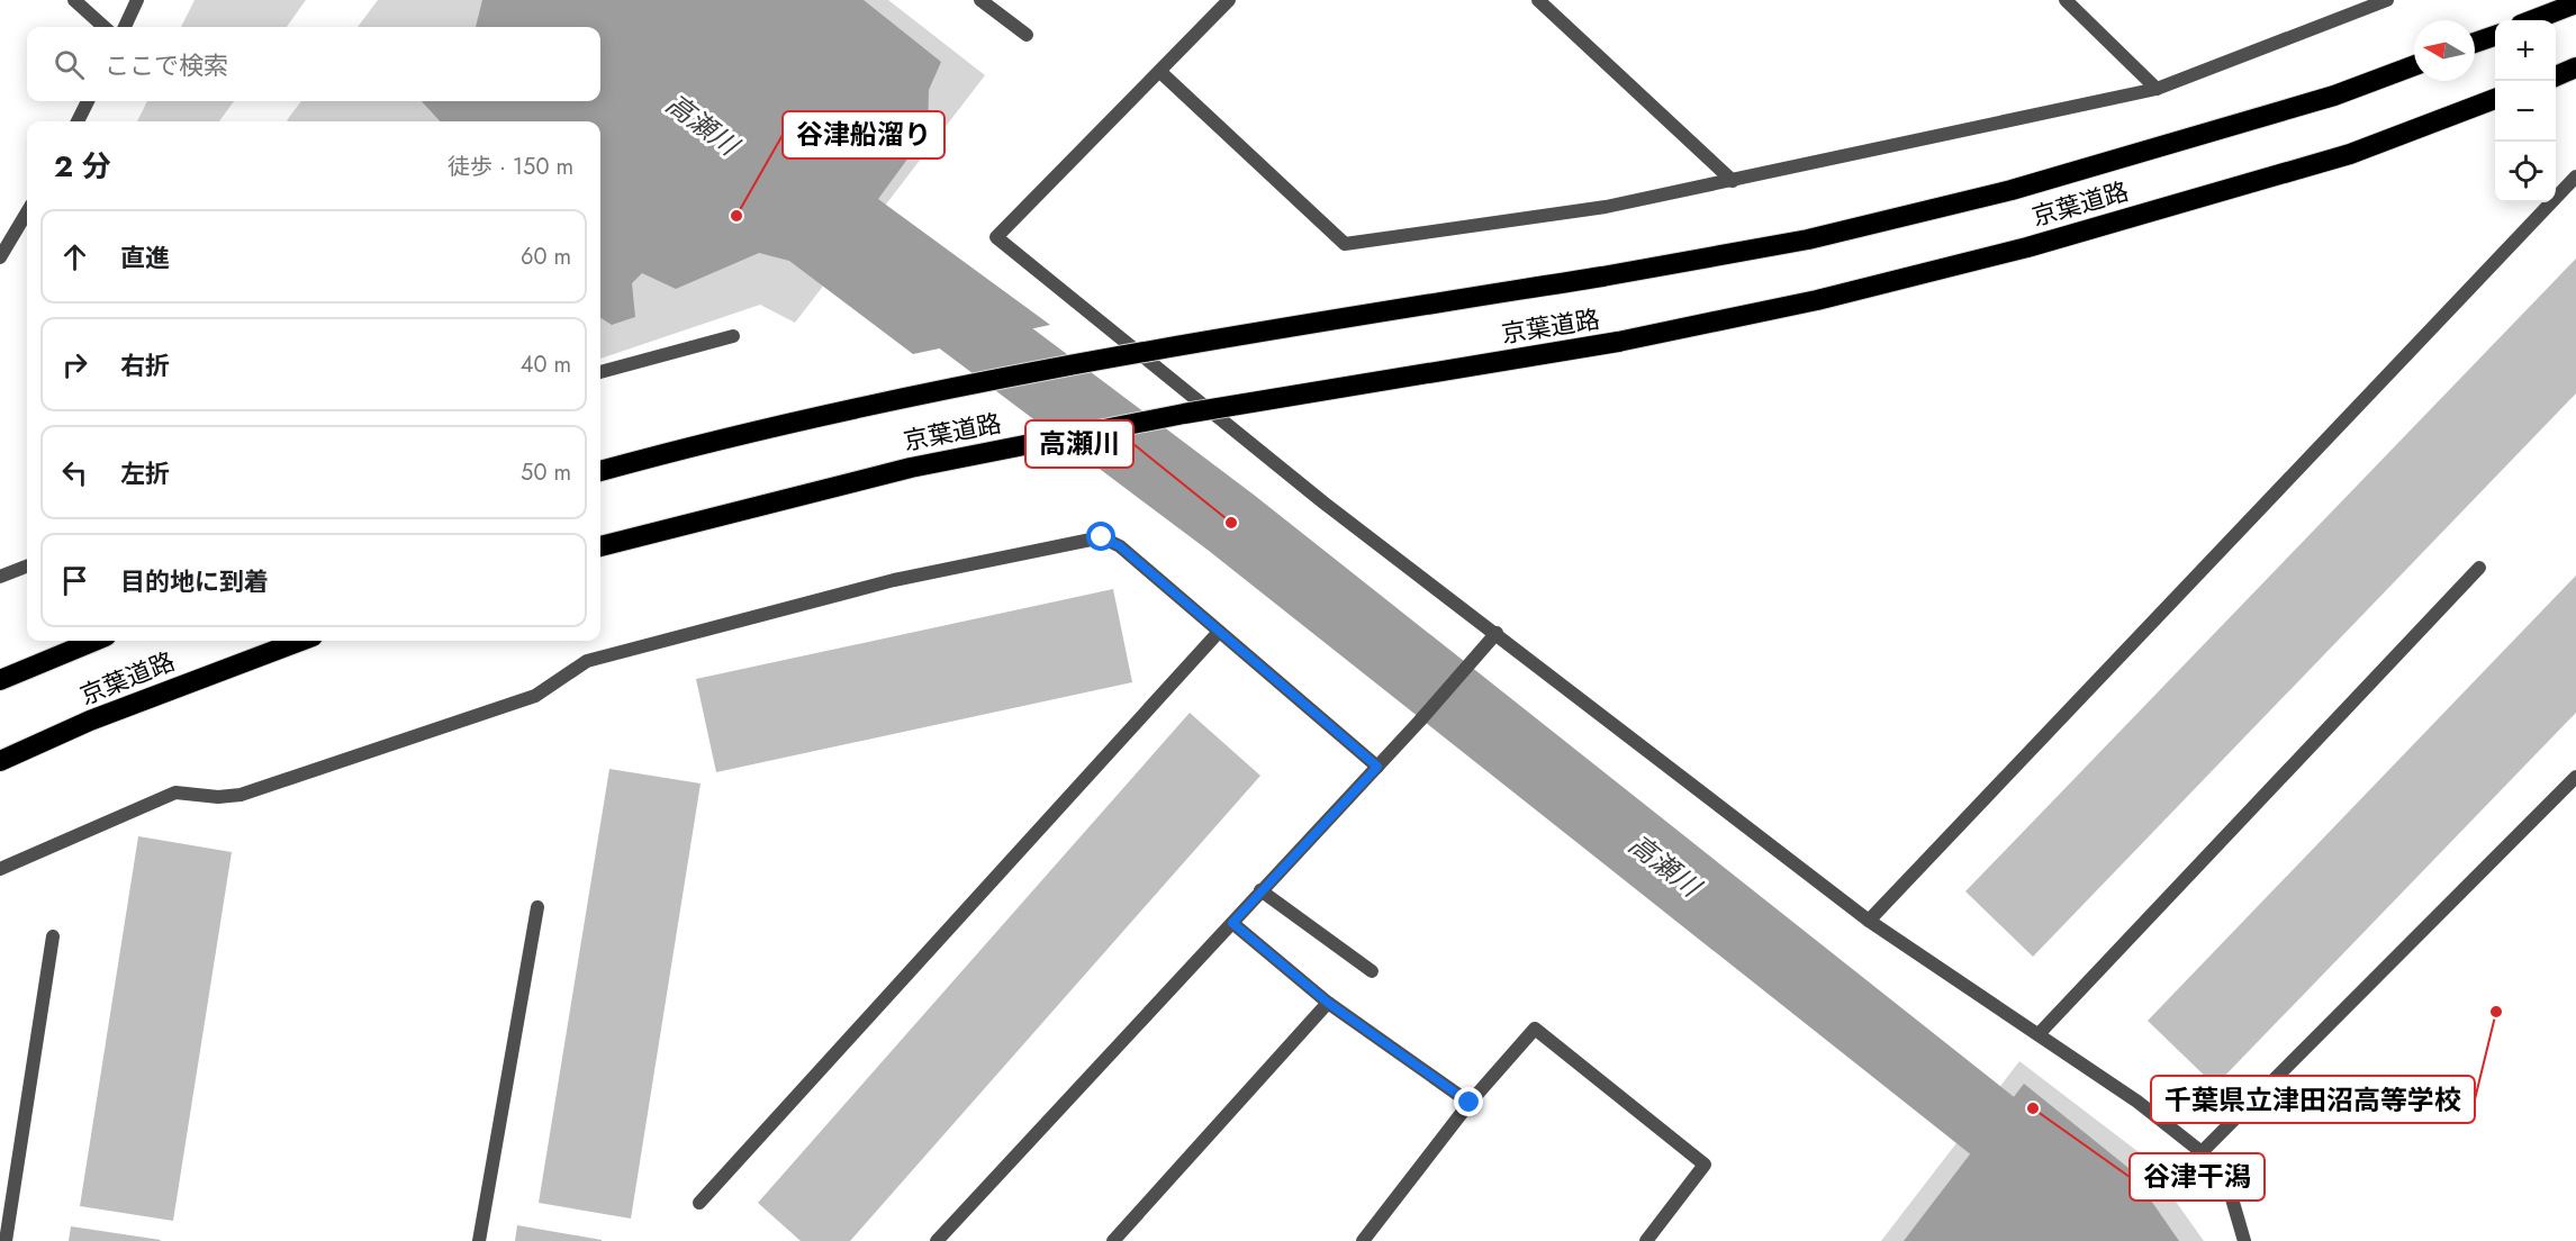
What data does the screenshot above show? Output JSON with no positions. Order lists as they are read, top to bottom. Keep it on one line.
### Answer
{"streets":{"highway":["京葉道路"]},"water":["高瀬川"],"places":["谷津船溜り","高瀬川","千葉県立津田沼高等学校","谷津干潟"],"north":"left","page":{"map_buttons":["+","−"],"search":"ここで検索","heading":["2 分","徒歩 · 150 m"],"list":[["直進","60 m"],["右折","40 m"],["左折","50 m"],"目的地に到着"]}}
